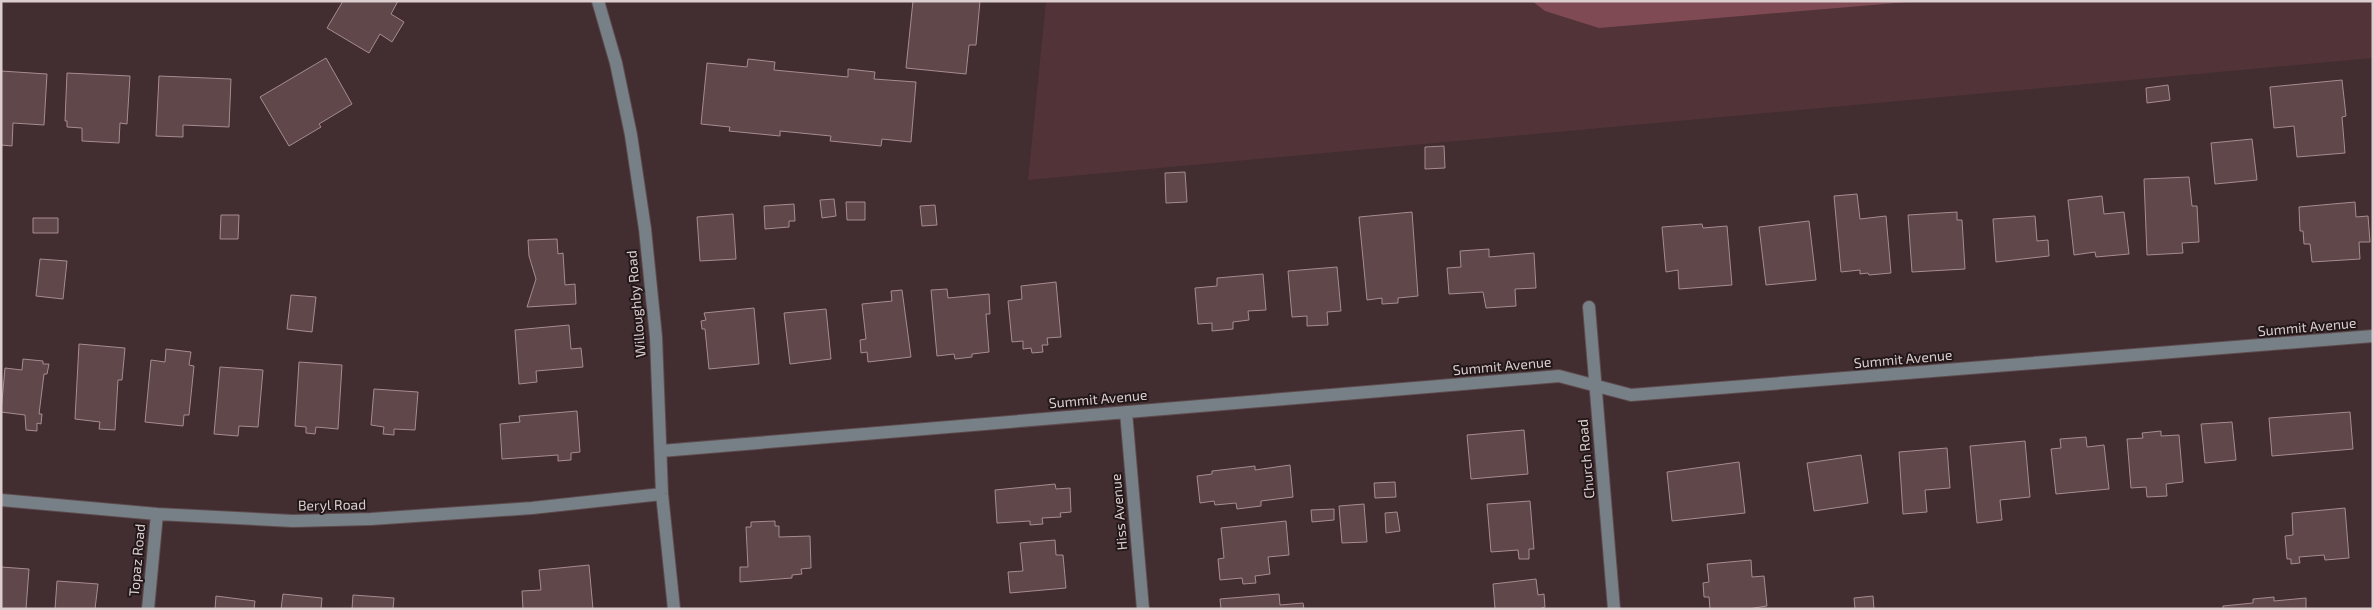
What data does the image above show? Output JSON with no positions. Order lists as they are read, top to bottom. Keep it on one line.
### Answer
{"streets":{"street":["Willoughby Road","Summit Avenue","Church Road","Beryl Road","Hiss Avenue","Topaz Road"]},"crossings":[["Willoughby Road","Summit Avenue"],["Willoughby Road","Beryl Road"],["Summit Avenue","Church Road"],["Summit Avenue","Hiss Avenue"],["Beryl Road","Topaz Road"]]}
